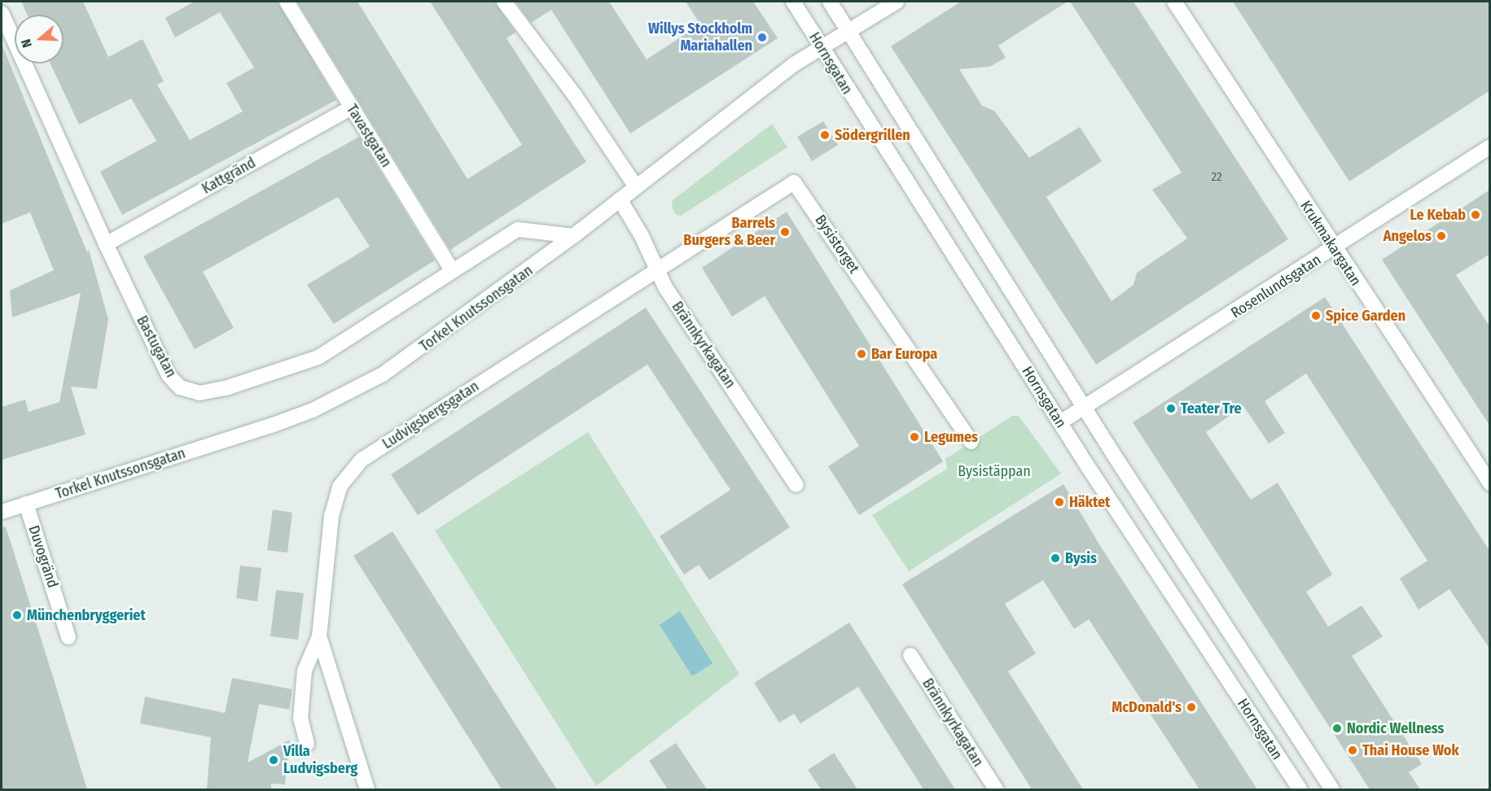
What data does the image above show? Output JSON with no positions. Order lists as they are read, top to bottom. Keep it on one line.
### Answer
{"streets":{"street":["Hornsgatan","Tavastgatan","Kattgränd","Krukmakargatan","Bysistorget","Rosenlundsgatan","Torkel Knutssonsgatan","Brännkyrkagatan","Bastugatan","Ludvigsbergsgatan","Duvogränd"]},"crossings":[["Hornsgatan","Rosenlundsgatan"],["Hornsgatan","Torkel Knutssonsgatan"],["Tavastgatan","Kattgränd"],["Tavastgatan","Bastugatan"],["Kattgränd","Bastugatan"],["Krukmakargatan","Rosenlundsgatan"],["Bysistorget","Brännkyrkagatan"],["Bysistorget","Ludvigsbergsgatan"],["Torkel Knutssonsgatan","Brännkyrkagatan"],["Torkel Knutssonsgatan","Bastugatan"],["Torkel Knutssonsgatan","Duvogränd"],["Brännkyrkagatan","Ludvigsbergsgatan"]],"parks":["Bysistäppan"],"places":["Willys Stockholm Mariahallen","Södergrillen","Le Kebab","Barrels Burgers & Beer","Angelos","Spice Garden","Bar Europa","Teater Tre","Legumes","Häktet","Bysis","Münchenbryggeriet","McDonald's","Nordic Wellness","Thai House Wok","Villa Ludvigsberg"],"house_numbers":["22"],"north":"left"}
